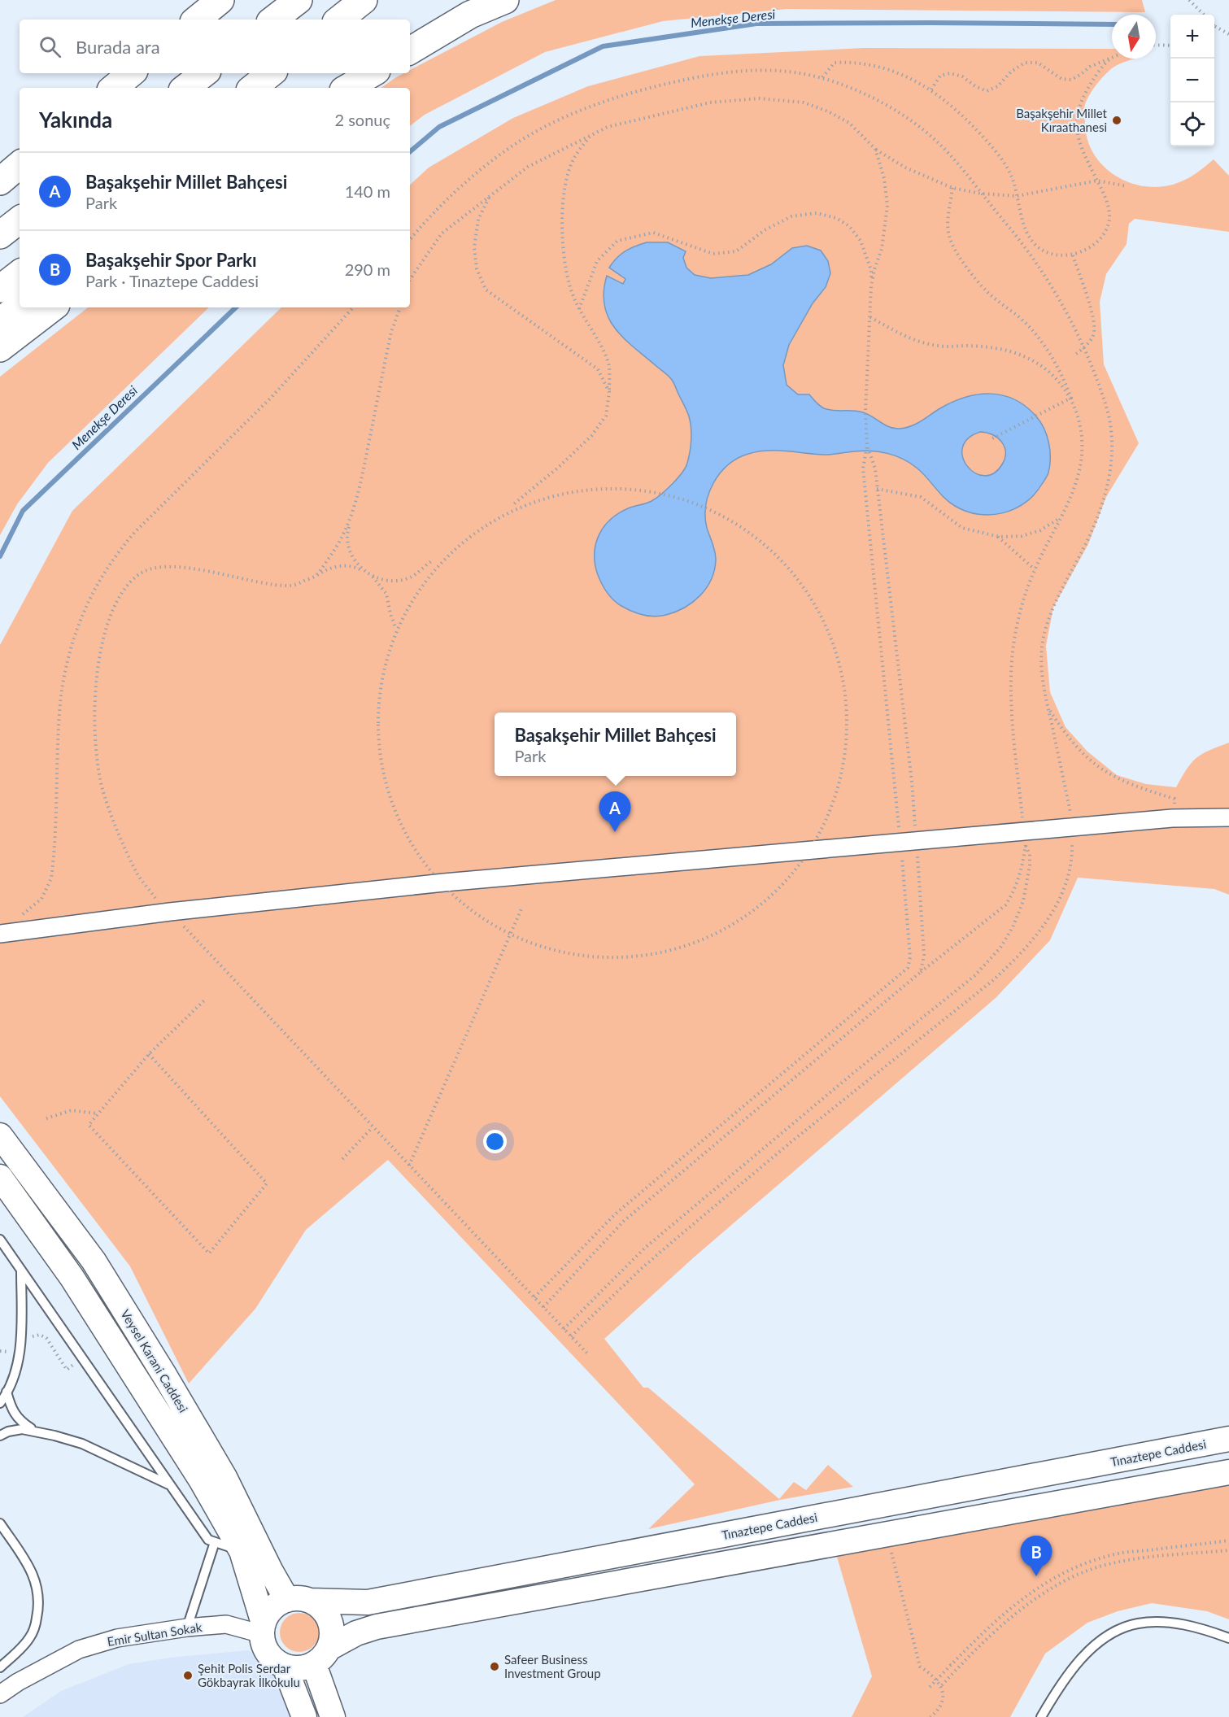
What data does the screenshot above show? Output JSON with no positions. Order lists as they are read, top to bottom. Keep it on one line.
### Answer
{"streets":{"street":["Veysel Karani Caddesi","Tınaztepe Caddesi","Emir Sultan Sokak"]},"crossings":[["Veysel Karani Caddesi","Tınaztepe Caddesi"],["Veysel Karani Caddesi","Emir Sultan Sokak"],["Tınaztepe Caddesi","Emir Sultan Sokak"]],"water":["Menekşe Deresi"],"places":["Başakşehir Millet Kıraathanesi","Safeer Business Investment Group","Şehit Polis Serdar Gökbayrak İlkokulu"],"north":"bottom","page":{"map_buttons":["+","−"],"search":"Burada ara","heading":["Yakında","2 sonuç"],"list":[{"mark":"A","name":"Başakşehir Millet Bahçesi","note":"Park","value":"140 m"},{"mark":"B","name":"Başakşehir Spor Parkı","note":"Park · Tınaztepe Caddesi","value":"290 m"}],"popup":["Başakşehir Millet Bahçesi","Park"],"pins":["A","B"]}}
